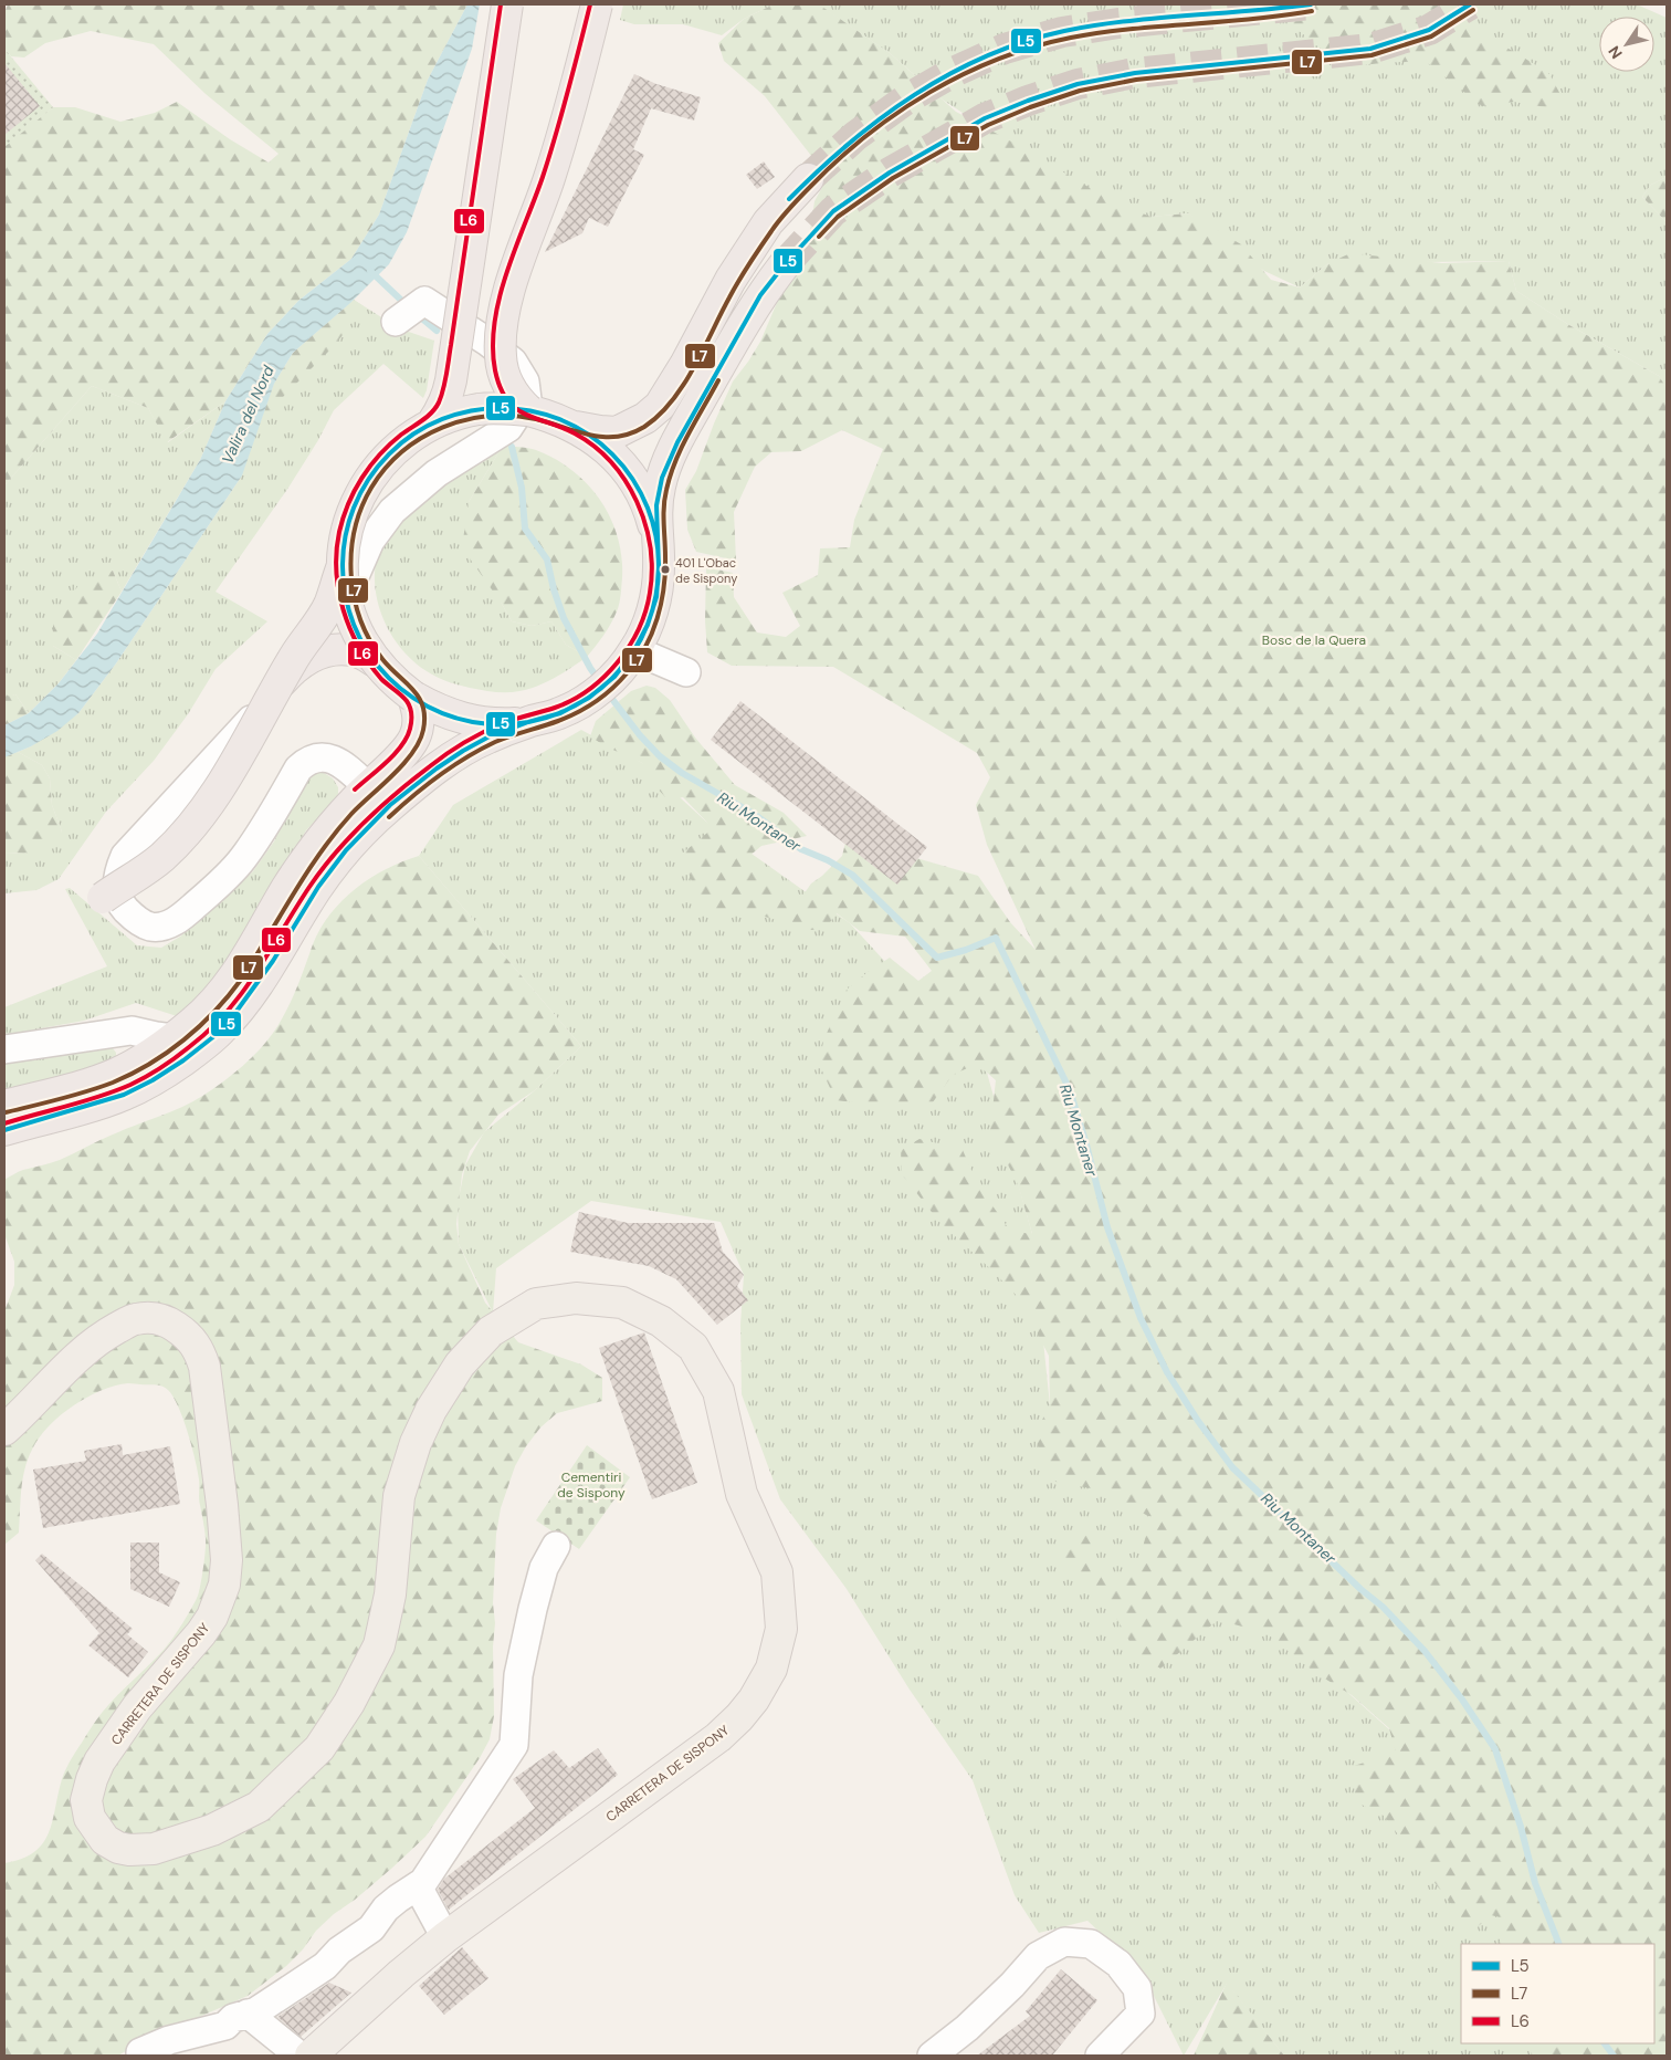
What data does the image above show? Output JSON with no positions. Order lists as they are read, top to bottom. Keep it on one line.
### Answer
{"streets":{"main road":["CARRETERA DE SISPONY"]},"water":["Valira del Nord","Riu Montaner"],"parks":["Bosc de la Quera","Cementiri de Sispony"],"places":["401 L'Obac de Sispony"],"lines":["transit line L5","transit line L6","transit line L7"],"legend":["L5","L7","L6"],"north":"bottom left"}
